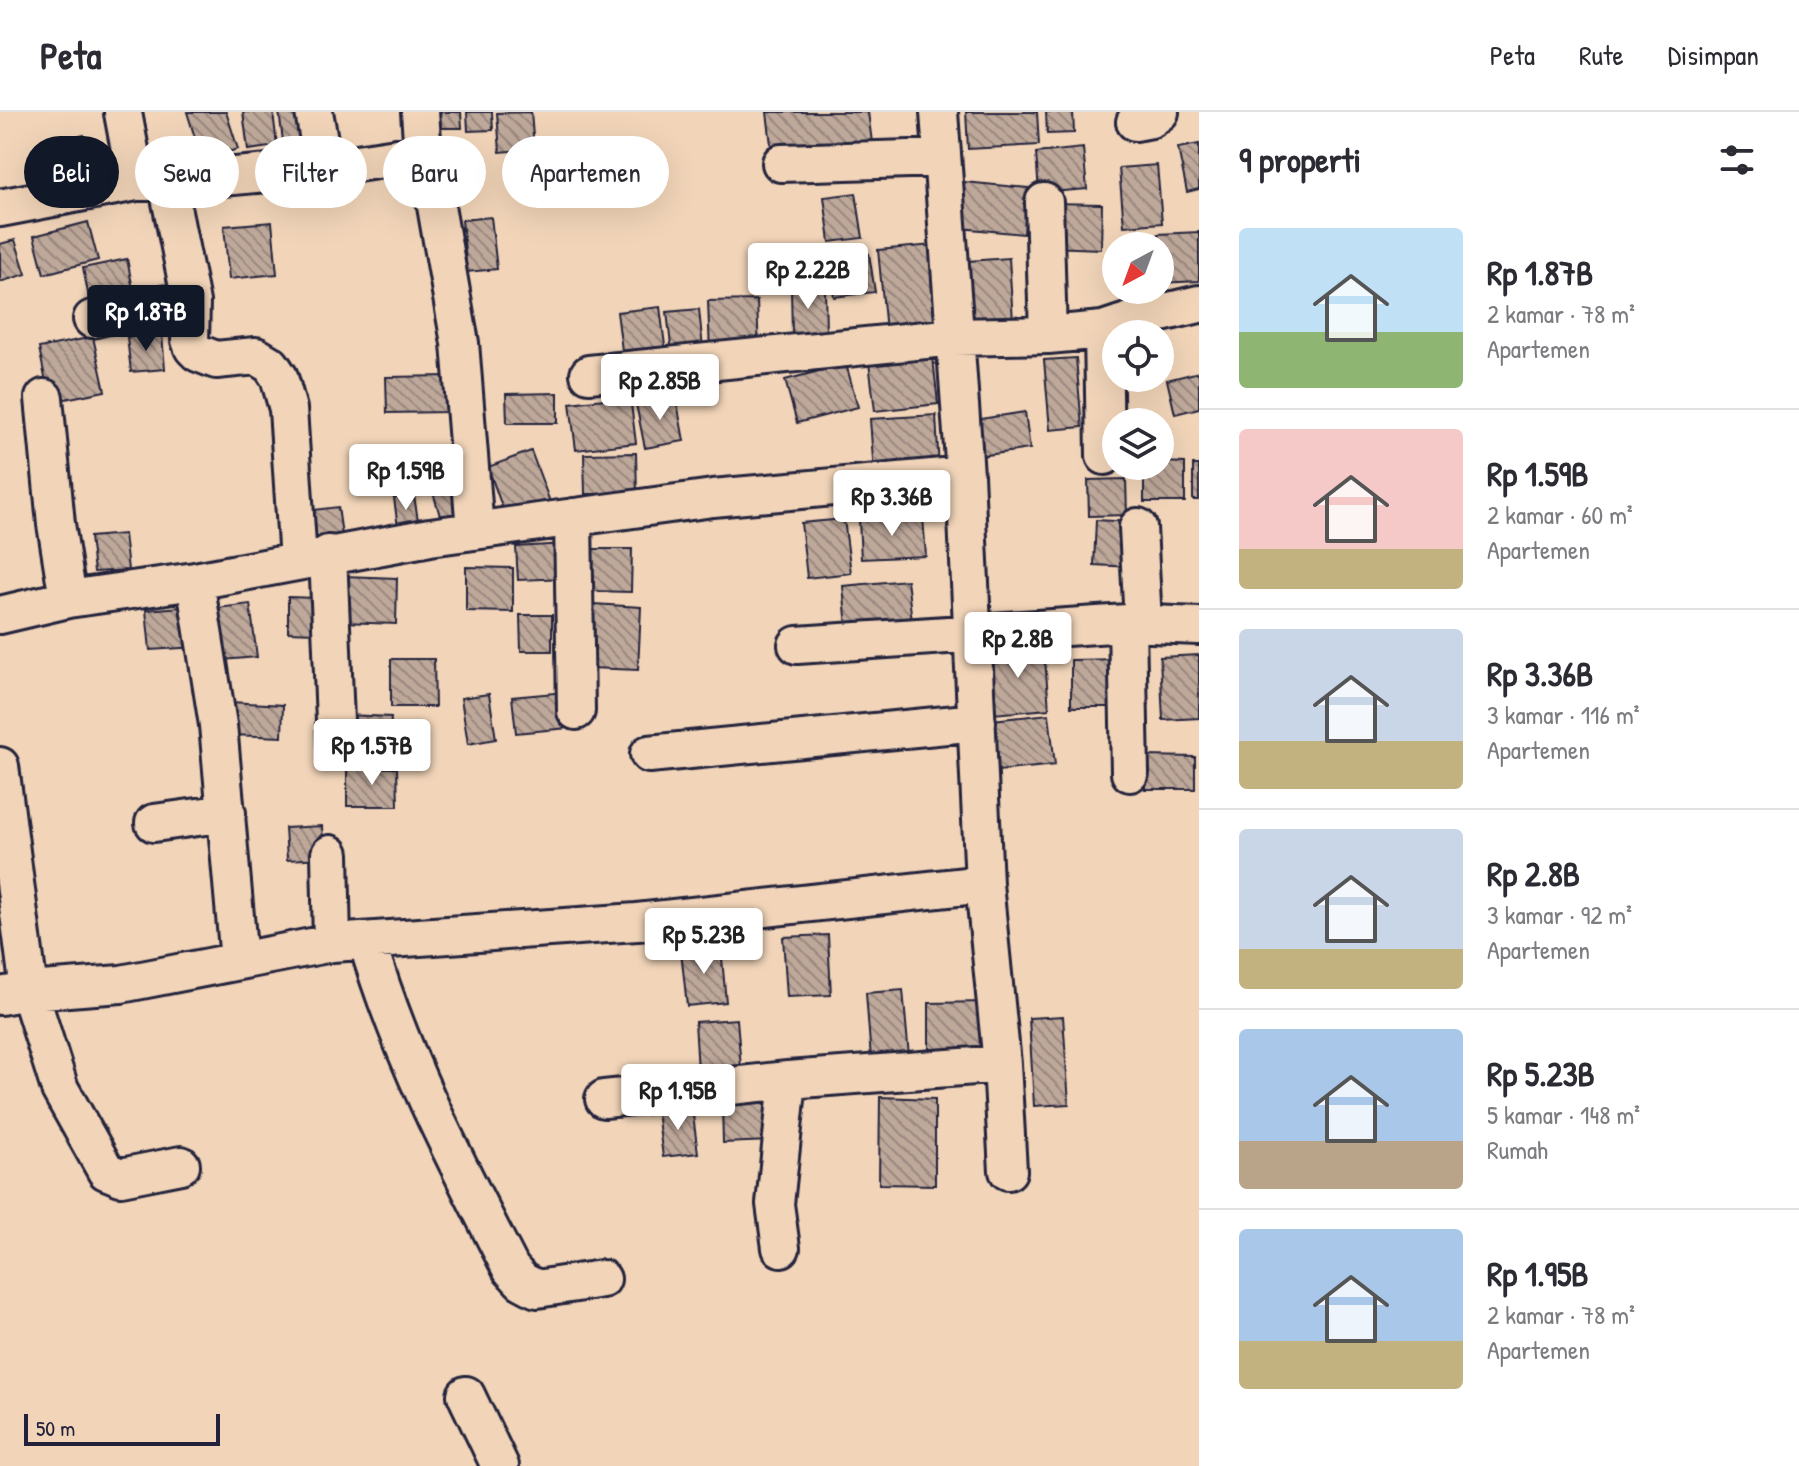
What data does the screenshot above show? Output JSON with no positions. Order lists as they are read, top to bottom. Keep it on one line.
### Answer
{"scale_bar":"50 m","north":"bottom left","page":{"header":"Peta","nav":["Peta","Rute","Disimpan"],"heading":"9 properti","chip":["Beli","Sewa","Filter","Baru","Apartemen"],"list":[{"name":"Rp 1.87B","note":"2 kamar · 78 m² · Apartemen"},{"name":"Rp 1.59B","note":"2 kamar · 60 m² · Apartemen"},{"name":"Rp 3.36B","note":"3 kamar · 116 m² · Apartemen"},{"name":"Rp 2.8B","note":"3 kamar · 92 m² · Apartemen"},{"name":"Rp 5.23B","note":"5 kamar · 148 m² · Rumah"},{"name":"Rp 1.95B","note":"2 kamar · 78 m² · Apartemen"}],"price":["Rp 2.22B","Rp 1.87B","Rp 2.85B","Rp 1.59B","Rp 3.36B","Rp 2.8B","Rp 1.57B","Rp 5.23B","Rp 1.95B"],"scale":"50 m"}}
